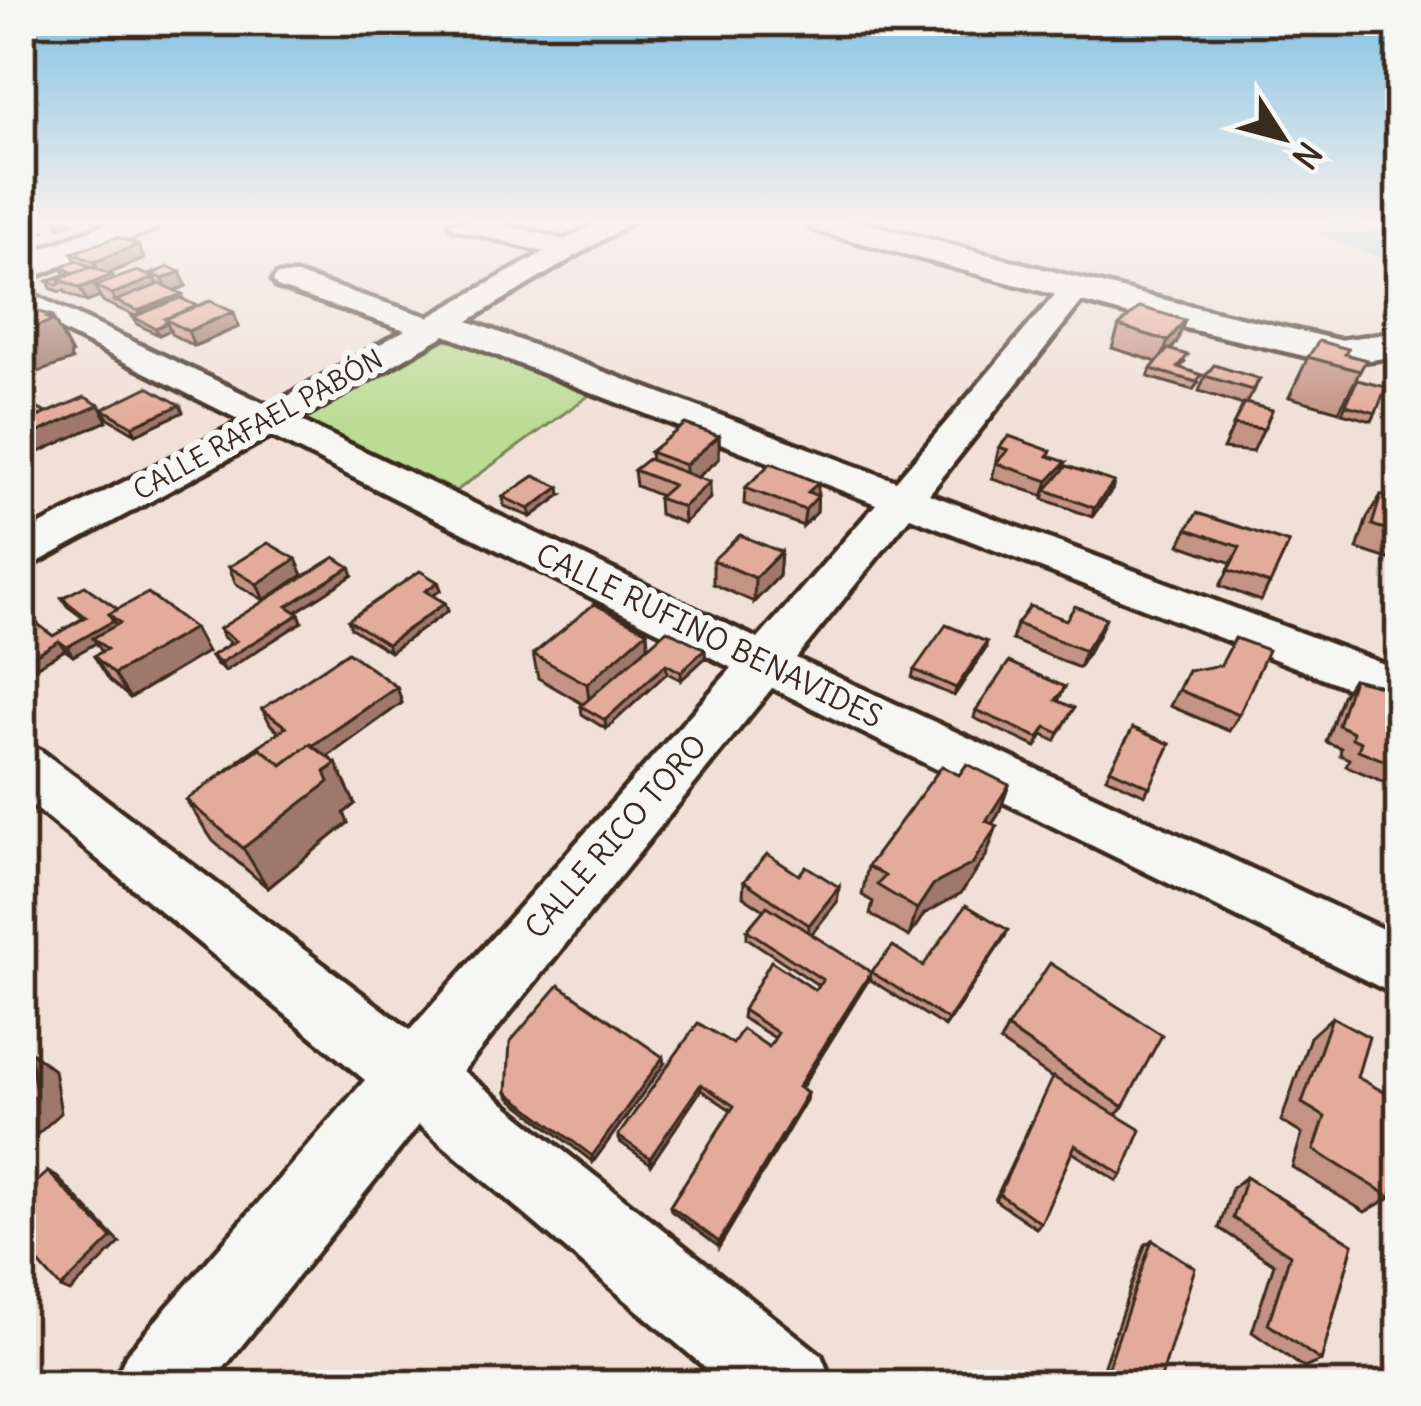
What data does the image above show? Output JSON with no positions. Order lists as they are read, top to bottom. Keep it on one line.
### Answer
{"streets":{"street":["CALLE RAFAEL PABÓN","CALLE RUFINO BENAVIDES","CALLE RICO TORO"]},"crossings":[["CALLE RAFAEL PABÓN","CALLE RUFINO BENAVIDES"],["CALLE RUFINO BENAVIDES","CALLE RICO TORO"]],"north":"bottom right"}
